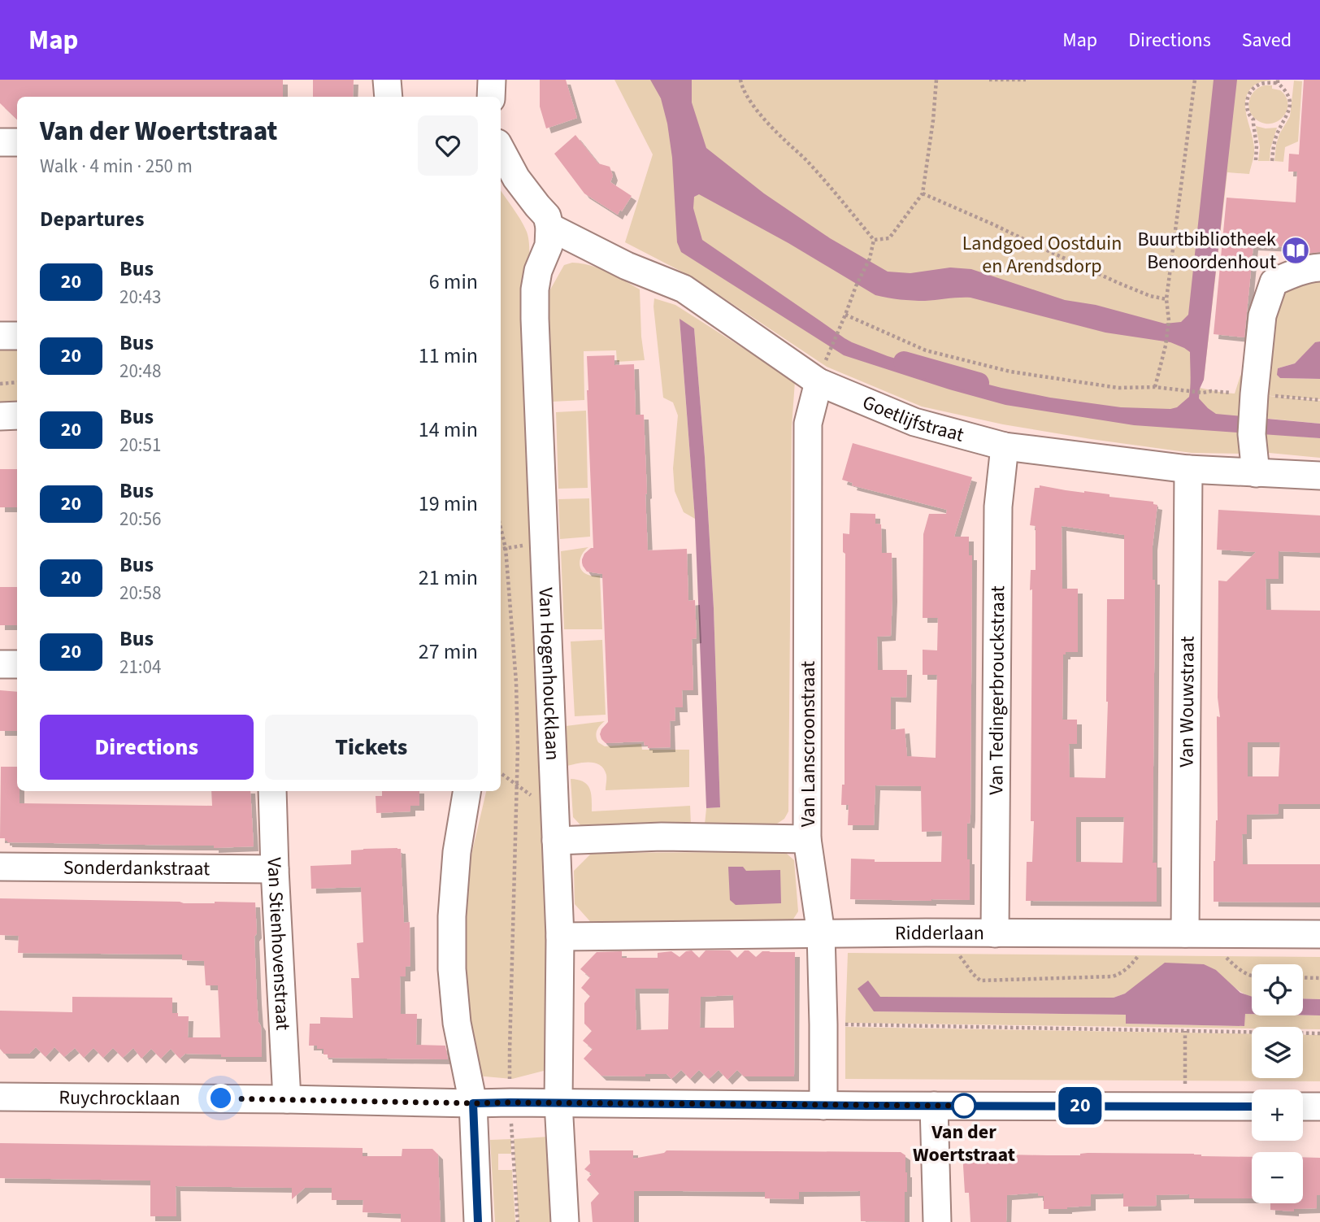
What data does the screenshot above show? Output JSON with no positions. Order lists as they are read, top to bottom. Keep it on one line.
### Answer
{"streets":{"street":["Goetlijfstraat","Van Hogenhoucklaan","Van Tedingerbrouckstraat","Van Wouwstraat","Van Lanscroonstraat","Sonderdankstraat","Ridderlaan","Van Stienhovenstraat","Ruychrocklaan"]},"crossings":[["Goetlijfstraat","Van Hogenhoucklaan"],["Goetlijfstraat","Van Tedingerbrouckstraat"],["Goetlijfstraat","Van Wouwstraat"],["Goetlijfstraat","Van Lanscroonstraat"],["Van Hogenhoucklaan","Ridderlaan"],["Van Hogenhoucklaan","Ruychrocklaan"],["Van Tedingerbrouckstraat","Ridderlaan"],["Van Wouwstraat","Ridderlaan"],["Van Lanscroonstraat","Ridderlaan"],["Van Lanscroonstraat","Ruychrocklaan"],["Sonderdankstraat","Van Stienhovenstraat"],["Van Stienhovenstraat","Ruychrocklaan"]],"parks":["Landgoed Oostduin en Arendsdorp"],"places":{"library":["Buurtbibliotheek Benoordenhout"],"other":["Van der Woertstraat"]},"lines":["bus line 20"],"page":{"header":"Map","nav":["Map","Directions","Saved"],"on_map":"20","heading":[["Van der Woertstraat","Walk · 4 min · 250 m"],"Departures"],"list":[{"mark":"20","name":"Bus","note":"20:43","value":"6 min"},{"mark":"20","name":"Bus","note":"20:48","value":"11 min"},{"mark":"20","name":"Bus","note":"20:51","value":"14 min"},{"mark":"20","name":"Bus","note":"20:56","value":"19 min"},{"mark":"20","name":"Bus","note":"20:58","value":"21 min"},{"mark":"20","name":"Bus","note":"21:04","value":"27 min"}],"buttons":["Directions","Tickets"],"map_buttons":["+","−"]}}
